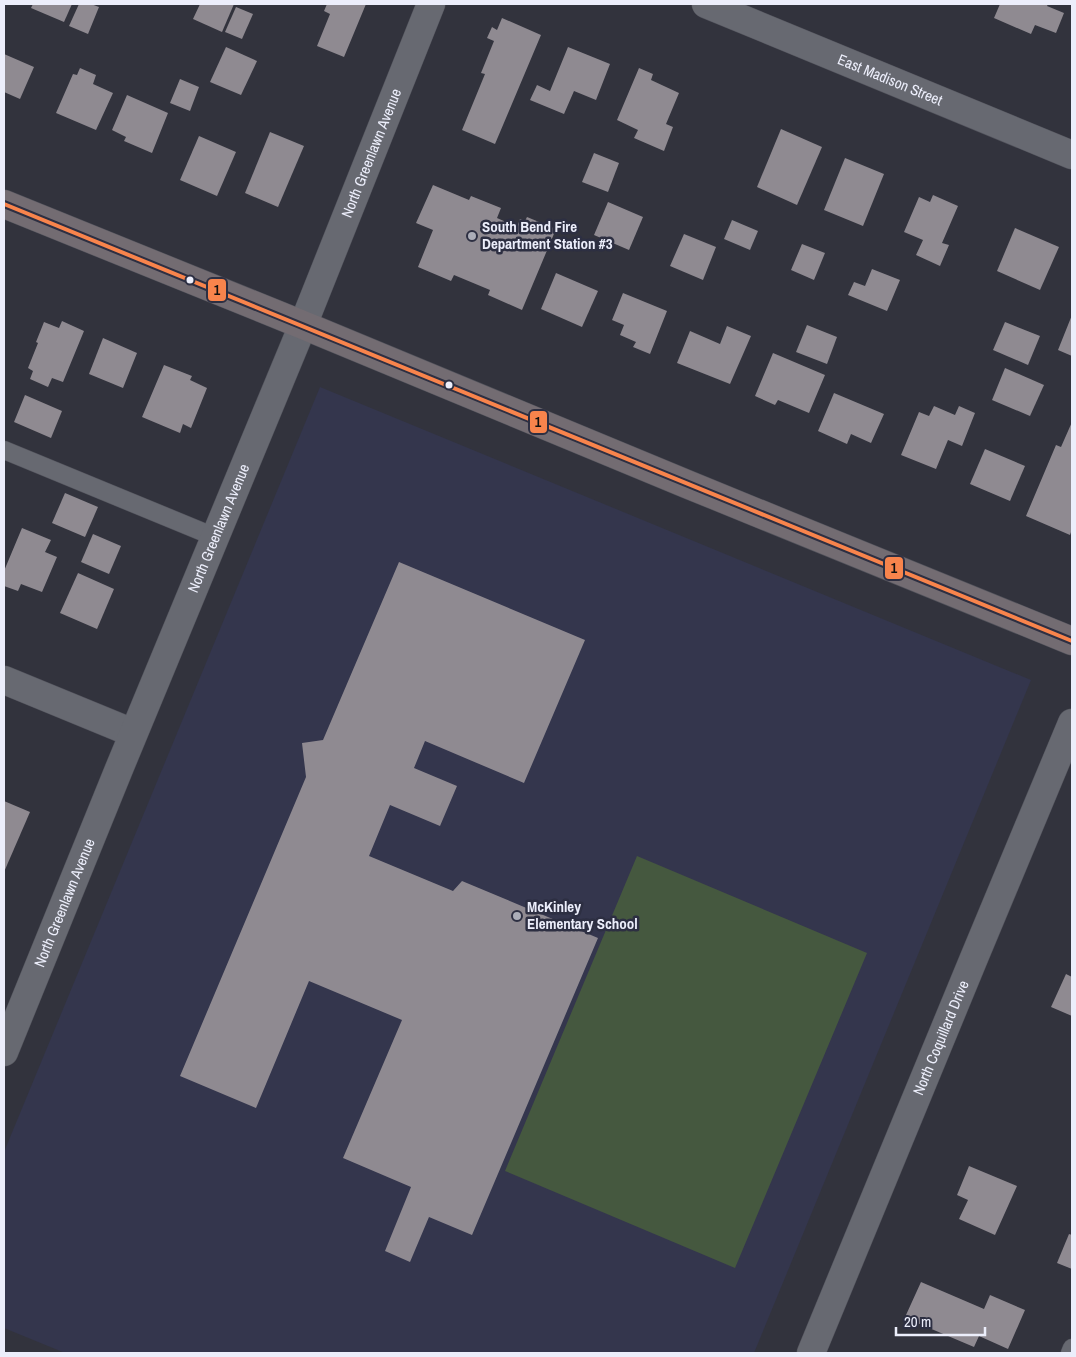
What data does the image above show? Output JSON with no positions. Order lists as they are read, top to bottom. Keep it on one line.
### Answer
{"streets":{"street":["East Madison Street","North Greenlawn Avenue","North Coquillard Drive"]},"places":["South Bend Fire Department Station #3","McKinley Elementary School"],"lines":["transit line 1"],"scale_bar":"20 m"}
